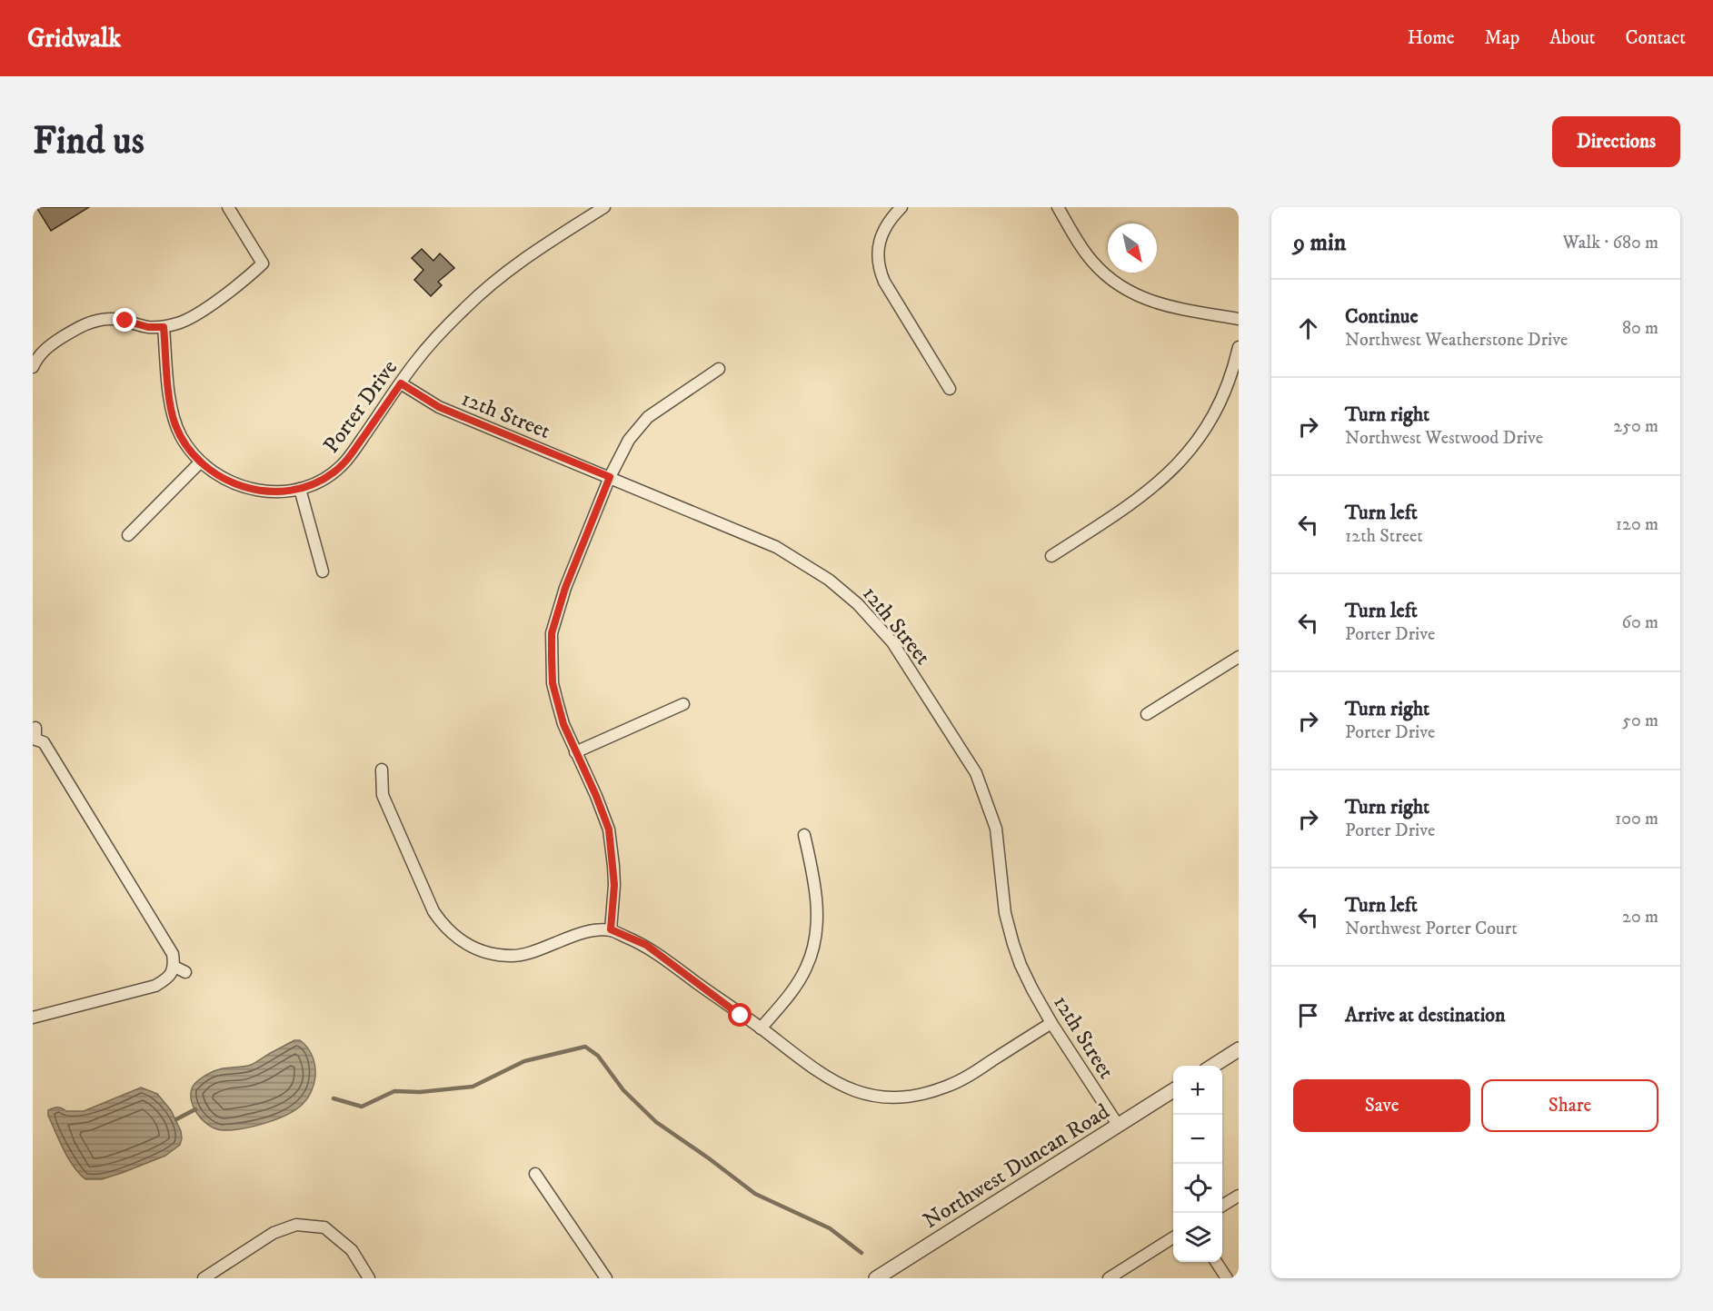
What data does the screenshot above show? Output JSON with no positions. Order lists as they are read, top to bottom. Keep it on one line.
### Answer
{"streets":{"street":["Porter Drive","12th Street","Northwest Duncan Road"]},"crossings":[["Porter Drive","12th Street"],["12th Street","Northwest Duncan Road"]],"north":"bottom right","page":{"header":"Gridwalk","nav":["Home","Map","About","Contact"],"buttons":["Directions",["Save","Share"]],"title":"Find us","heading":["9 min","Walk · 680 m"],"list":[["Continue","Northwest Weatherstone Drive","80 m"],["Turn right","Northwest Westwood Drive","250 m"],["Turn left","12th Street","120 m"],["Turn left","Porter Drive","60 m"],["Turn right","Porter Drive","50 m"],["Turn right","Porter Drive","100 m"],["Turn left","Northwest Porter Court","20 m"],"Arrive at destination"],"map_buttons":["+","−"]}}
